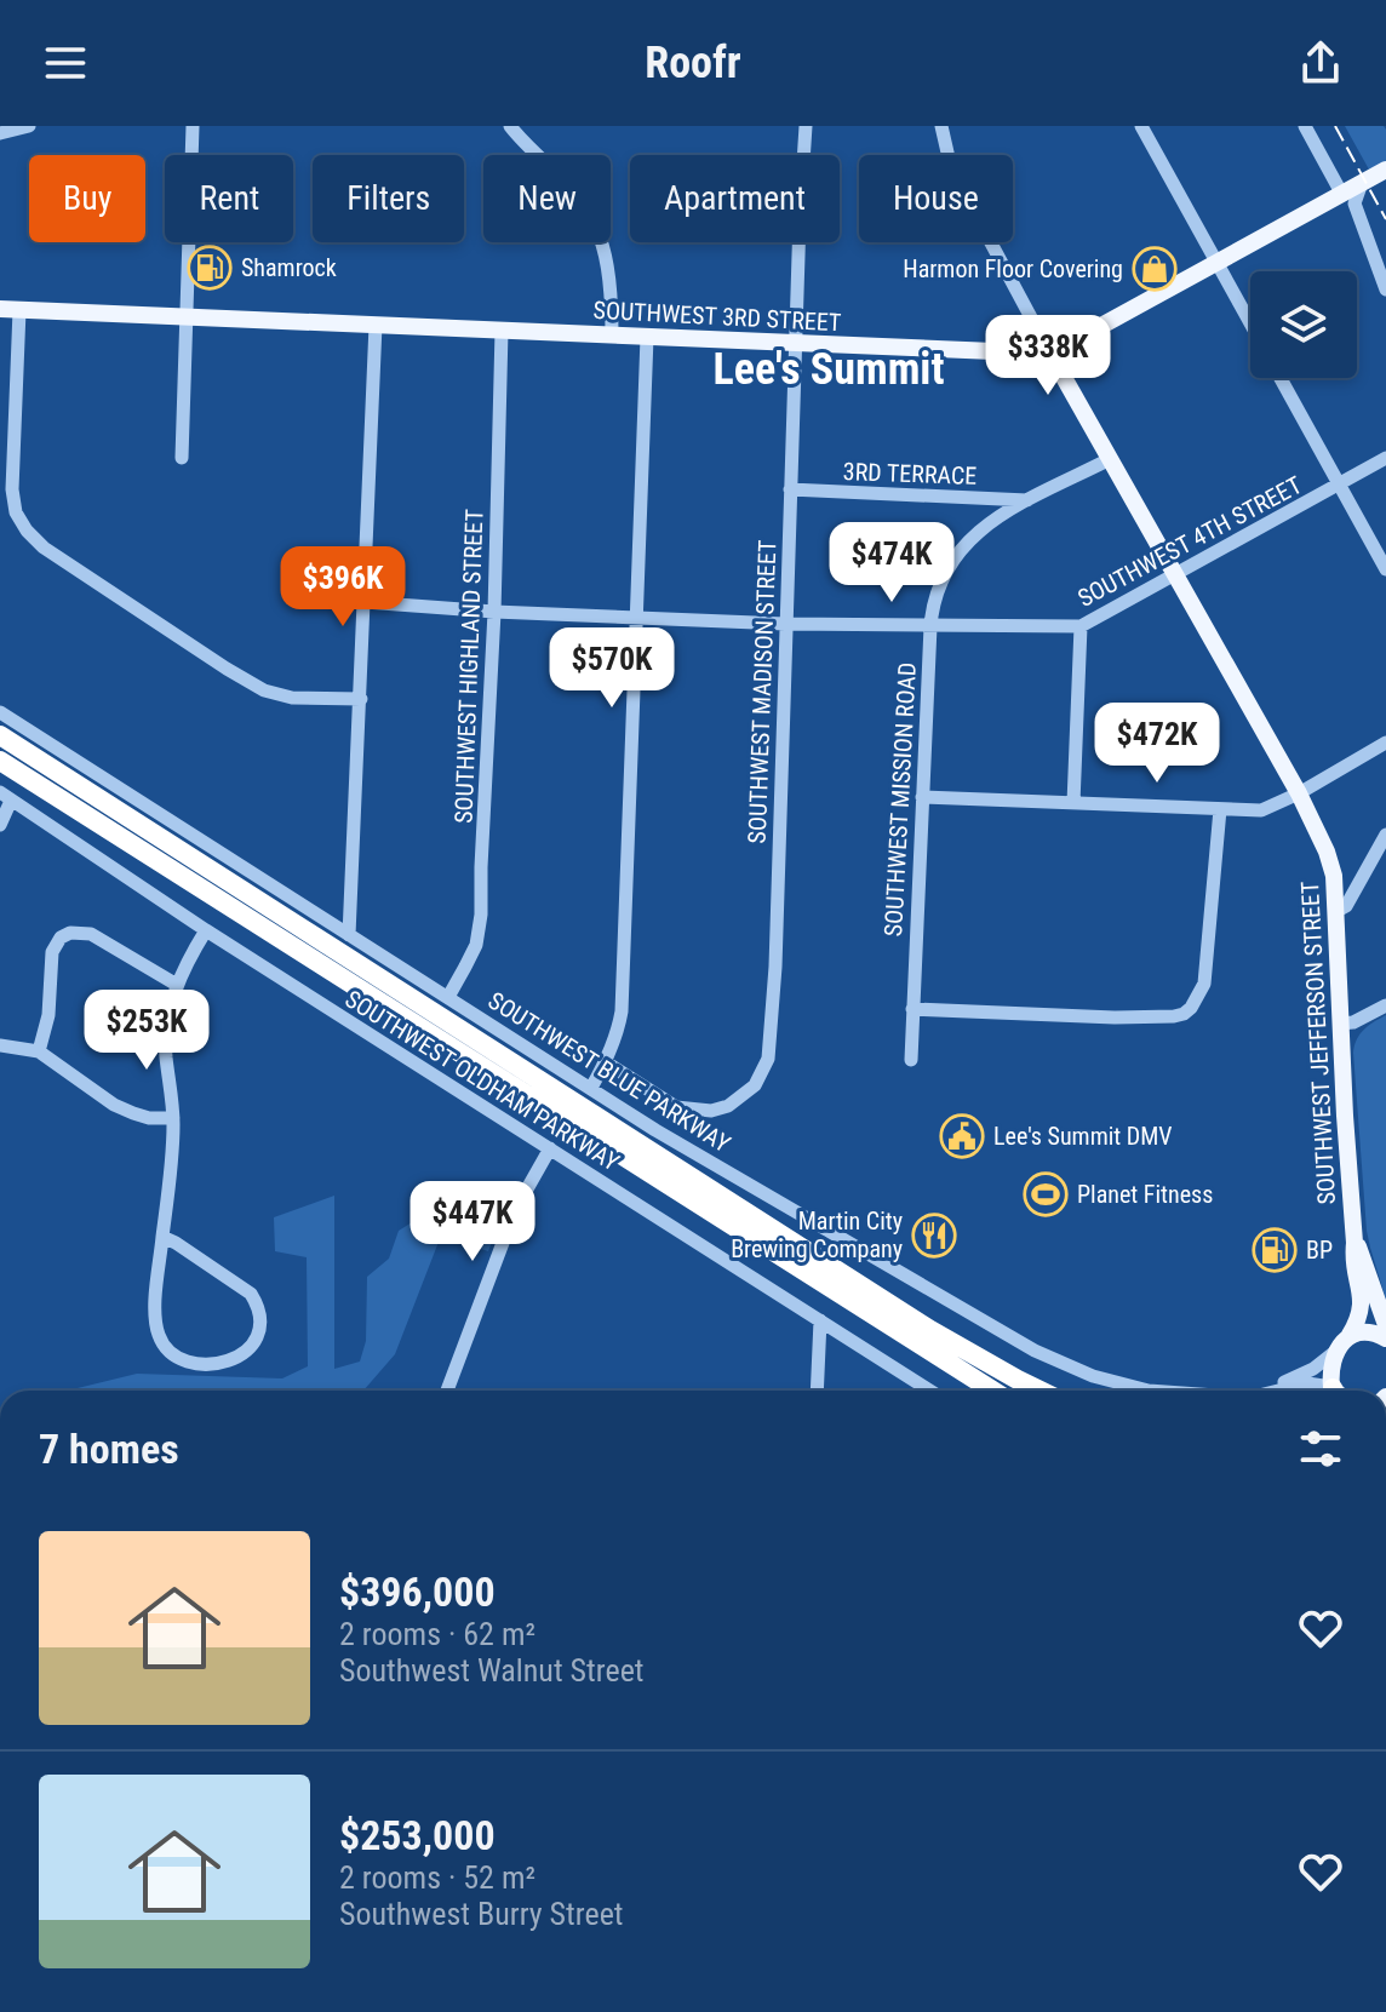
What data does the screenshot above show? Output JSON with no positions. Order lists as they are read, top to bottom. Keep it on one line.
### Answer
{"streets":{"main road":["SOUTHWEST 3RD STREET","SOUTHWEST JEFFERSON STREET"],"street":["3RD TERRACE","SOUTHWEST 4TH STREET","SOUTHWEST HIGHLAND STREET","SOUTHWEST MADISON STREET","SOUTHWEST MISSION ROAD","SOUTHWEST BLUE PARKWAY","SOUTHWEST OLDHAM PARKWAY"]},"crossings":[["SOUTHWEST 3RD STREET","SOUTHWEST HIGHLAND STREET"],["SOUTHWEST 3RD STREET","SOUTHWEST MADISON STREET"],["SOUTHWEST 3RD STREET","SOUTHWEST JEFFERSON STREET"],["3RD TERRACE","SOUTHWEST MADISON STREET"],["3RD TERRACE","SOUTHWEST MISSION ROAD"],["SOUTHWEST 4TH STREET","SOUTHWEST HIGHLAND STREET"],["SOUTHWEST 4TH STREET","SOUTHWEST MADISON STREET"],["SOUTHWEST 4TH STREET","SOUTHWEST MISSION ROAD"],["SOUTHWEST 4TH STREET","SOUTHWEST JEFFERSON STREET"],["SOUTHWEST HIGHLAND STREET","SOUTHWEST BLUE PARKWAY"],["SOUTHWEST MISSION ROAD","SOUTHWEST JEFFERSON STREET"]],"districts":["Lee's Summit"],"places":{"fuel station":["Shamrock","BP"],"shop":["Harmon Floor Covering"],"public building":["Lee's Summit DMV"],"sports":["Planet Fitness"],"restaurant":["Martin City Brewing Company"]},"page":{"header":"Roofr","chip":["Buy","Rent","Filters","New","Apartment","House"],"price":["$338K","$474K","$396K","$570K","$472K","$253K","$447K"],"heading":"7 homes","list":[{"name":"$396,000","note":"2 rooms · 62 m² · Southwest Walnut Street"},{"name":"$253,000","note":"2 rooms · 52 m² · Southwest Burry Street"}]}}
